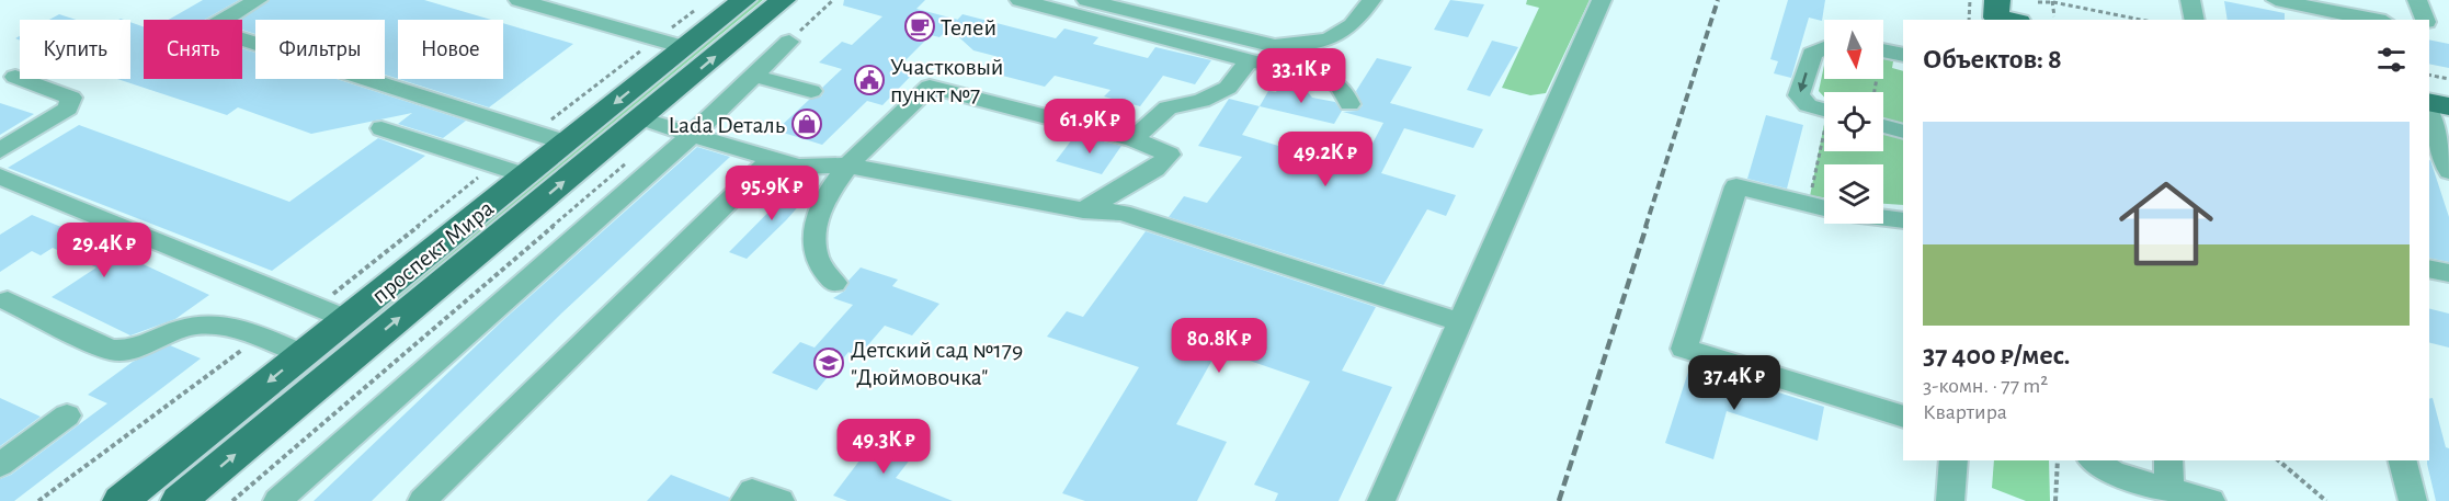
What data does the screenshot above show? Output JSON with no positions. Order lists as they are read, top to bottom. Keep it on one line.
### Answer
{"streets":{"main road":["проспект Мира"]},"places":{"cafe":["Телей"],"public building":["Участковый пункт №7"],"shop":["Lada Dеталь"],"school or university":["Детский сад №179 \"Дюймовочка\""]},"north":"bottom","page":{"chip":["Купить","Снять","Фильтры","Новое"],"heading":"Объектов: 8","price":["33.1K ₽","61.9K ₽","49.2K ₽","95.9K ₽","29.4K ₽","80.8K ₽","37.4K ₽","49.3K ₽"],"list":[{"name":"37 400 ₽/мес.","note":"3-комн. · 77 m² · Квартира"}]}}
